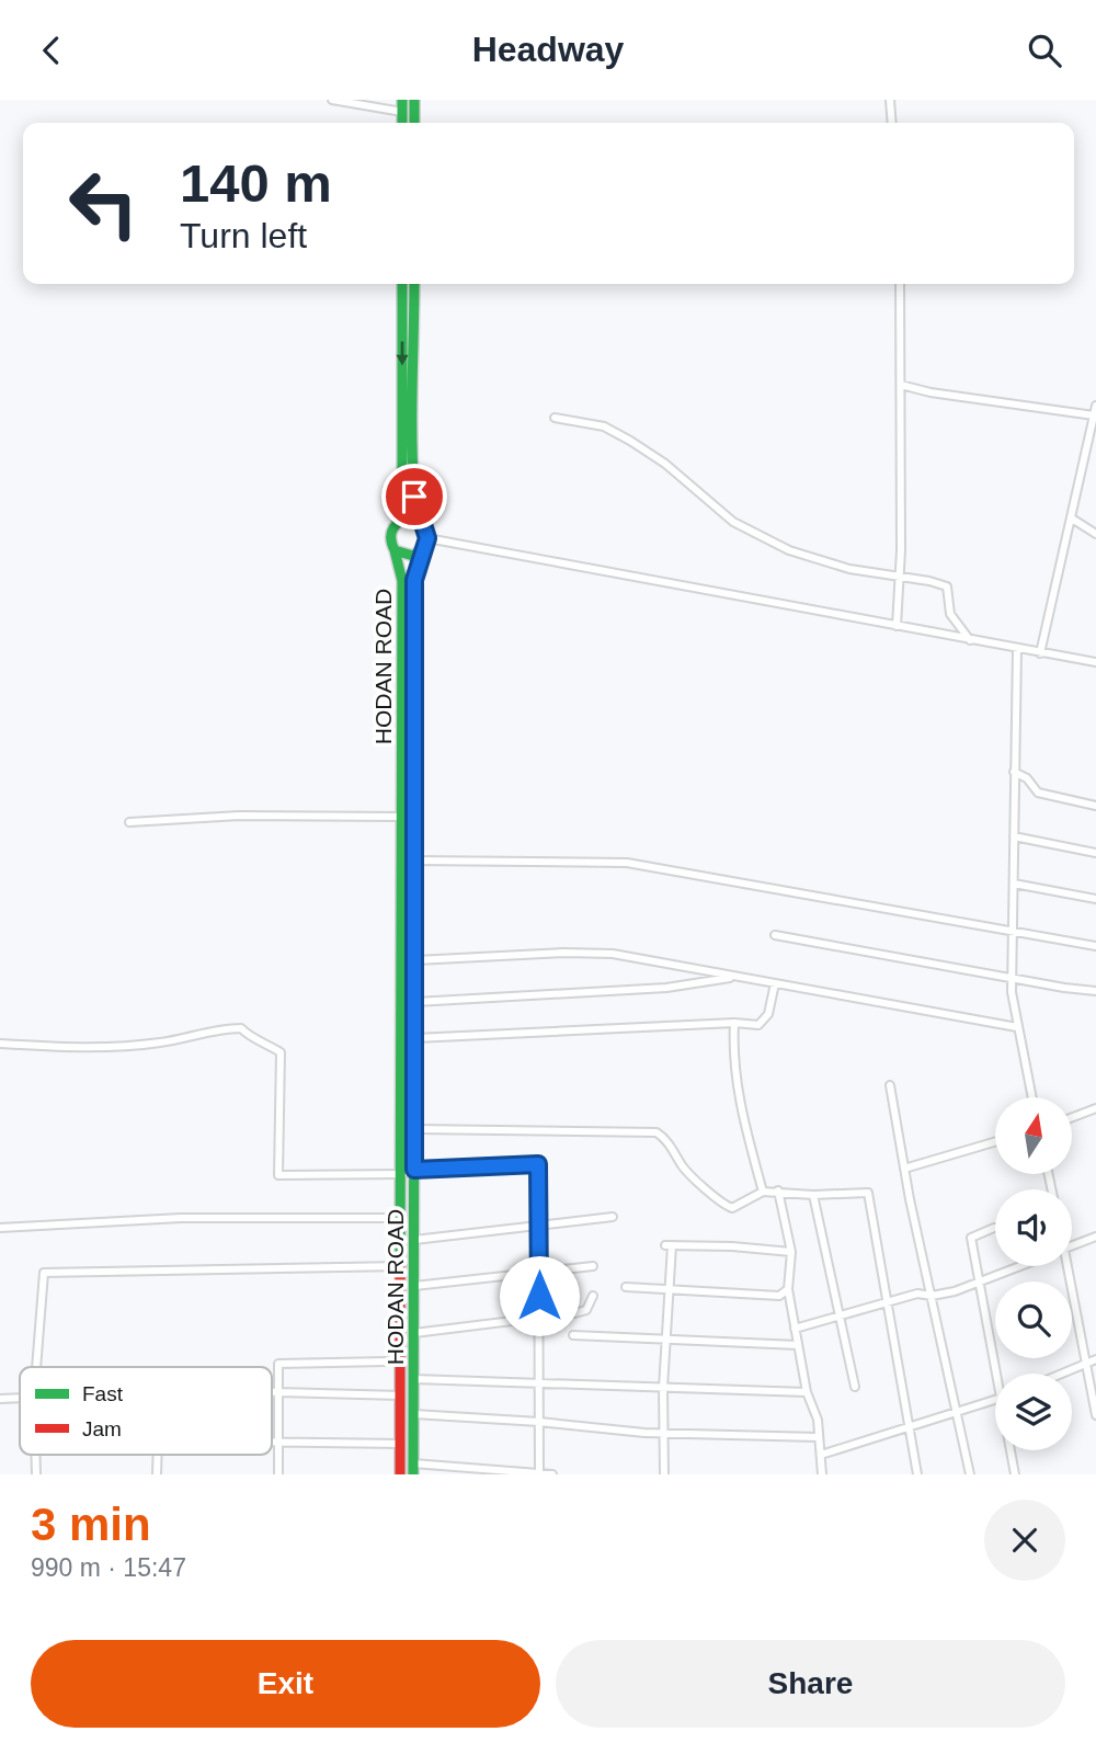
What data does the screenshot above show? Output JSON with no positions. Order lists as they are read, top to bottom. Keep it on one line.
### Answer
{"streets":{"main road":["HODAN ROAD"]},"legend":["Fast","Jam"],"north":"top","page":{"header":"Headway","turn":["140 m","Turn left"],"heading":["3 min","990 m · 15:47"],"buttons":["Exit","Share"]}}
